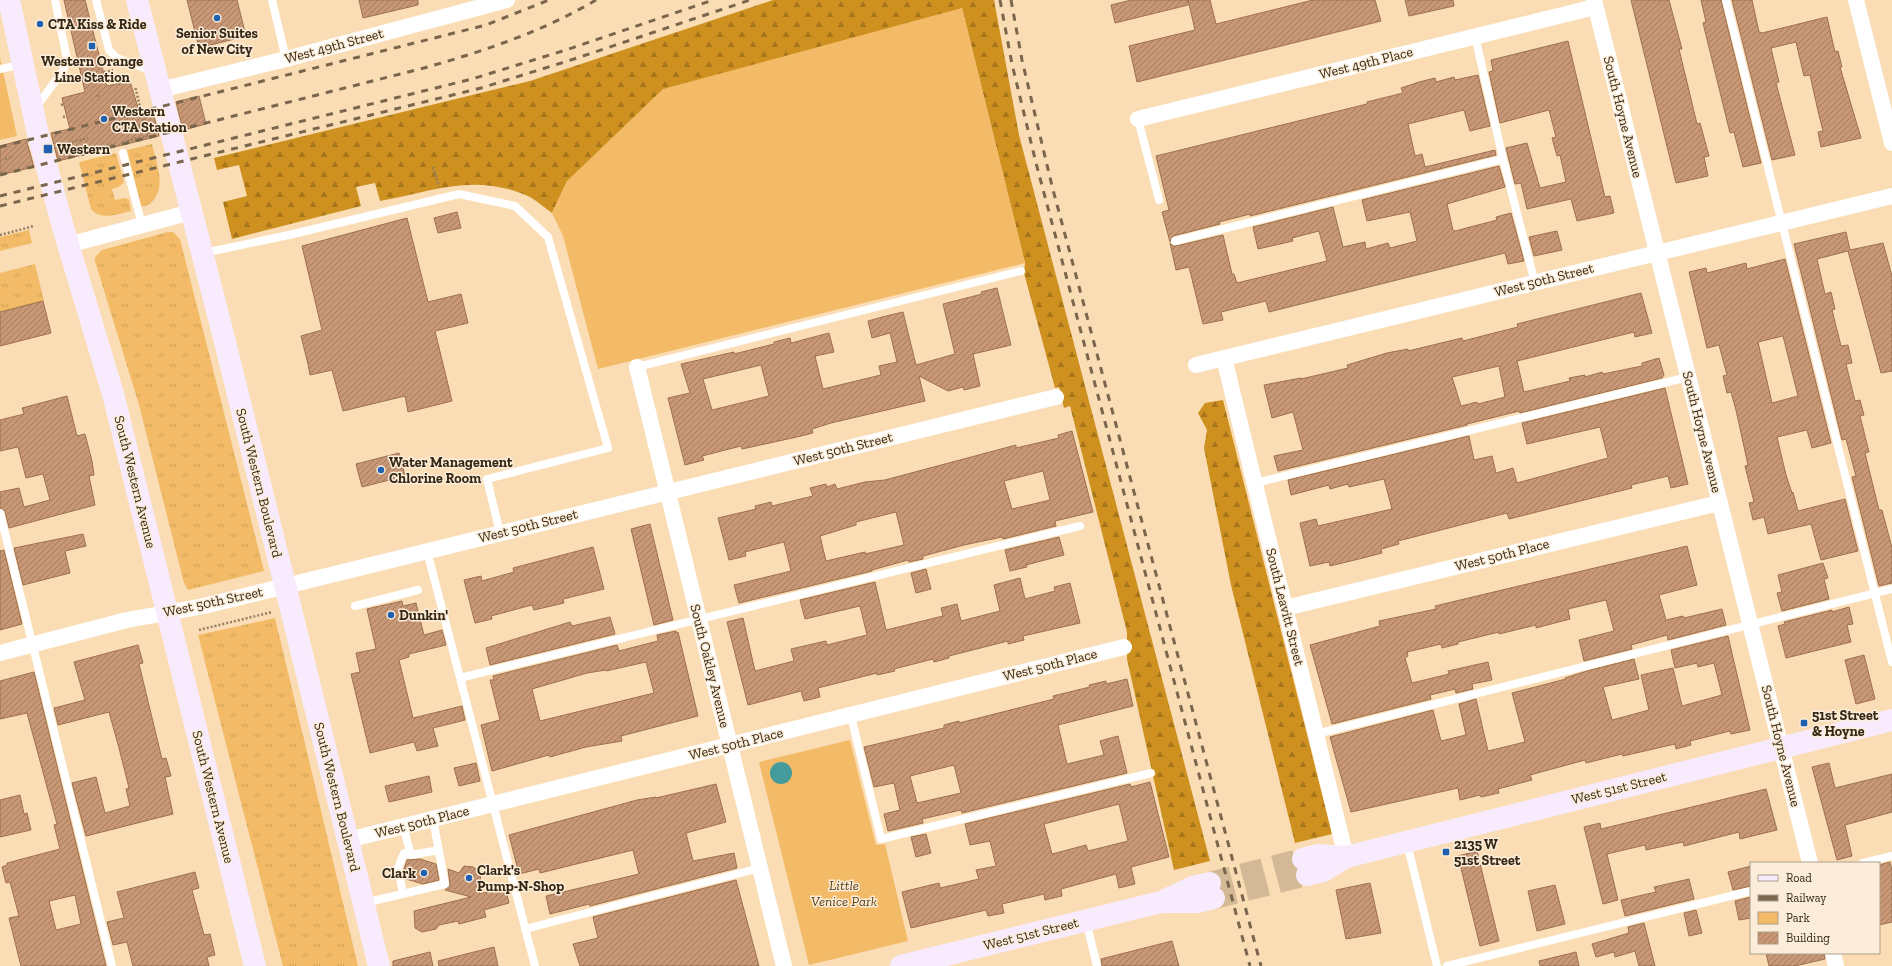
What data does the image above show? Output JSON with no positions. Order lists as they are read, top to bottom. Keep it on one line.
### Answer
{"streets":{"street":["West 49th Street","West 49th Place","South Hoyne Avenue","West 50th Street","South Western Avenue","South Western Boulevard","West 50th Place","South Leavitt Street","South Oakley Avenue","West 51st Street"]},"crossings":[["West 49th Street","South Western Boulevard"],["West 49th Place","South Hoyne Avenue"],["South Hoyne Avenue","West 50th Street"],["South Hoyne Avenue","West 50th Place"],["South Hoyne Avenue","West 51st Street"],["West 50th Street","South Western Avenue"],["West 50th Street","South Western Boulevard"],["West 50th Street","South Leavitt Street"],["West 50th Street","South Oakley Avenue"],["South Western Boulevard","West 50th Place"],["West 50th Place","South Leavitt Street"],["West 50th Place","South Oakley Avenue"],["South Leavitt Street","West 51st Street"]],"parks":["Little Venice Park"],"places":{"other":["Senior Suites of New City","CTA Kiss & Ride","Western CTA Station","Water Management Chlorine Room","Dunkin'","Clark","Clark's Pump-N-Shop"],"transit":["Western Orange Line Station","Western","51st Street & Hoyne","2135 W 51st Street"]},"legend":["Road","Railway","Park","Building"]}
